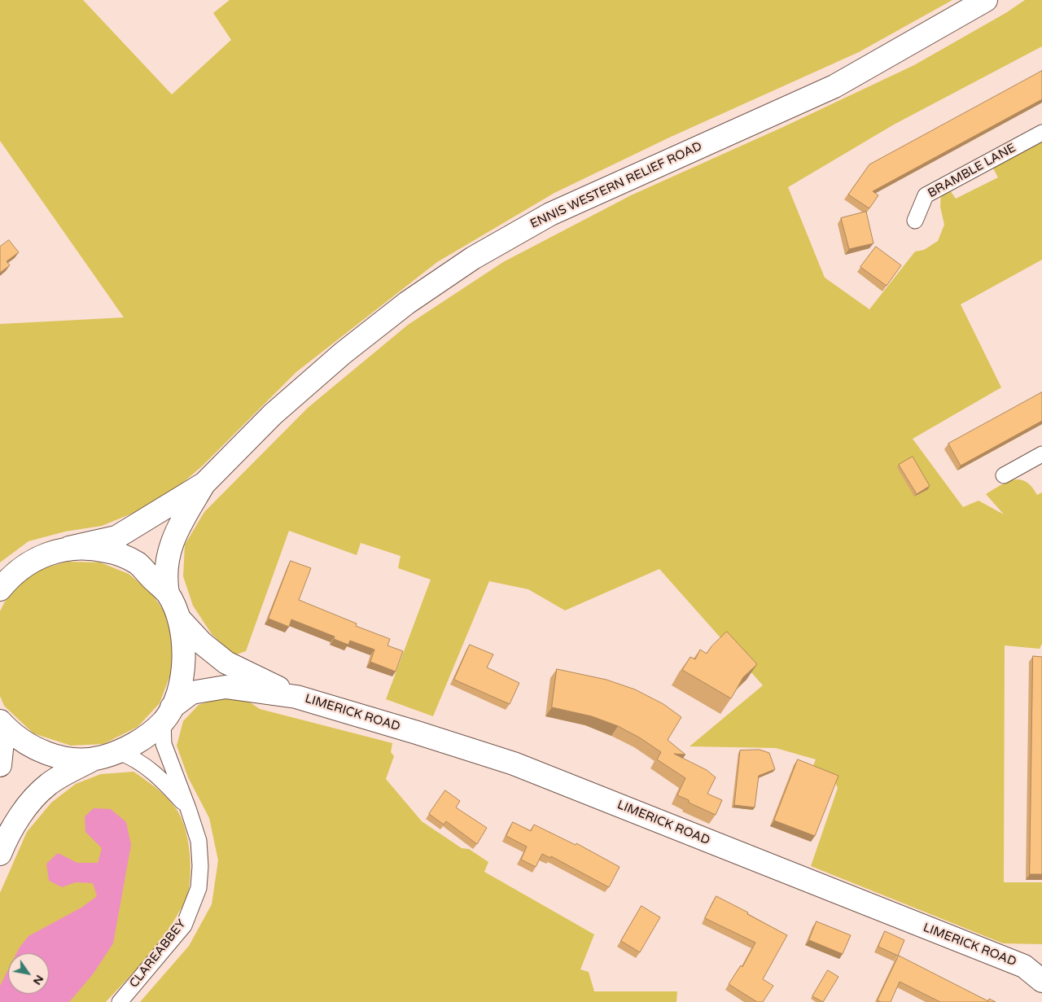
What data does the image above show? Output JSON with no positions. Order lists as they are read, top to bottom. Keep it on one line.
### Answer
{"streets":{"main road":["ENNIS WESTERN RELIEF ROAD","LIMERICK ROAD"],"street":["BRAMBLE LANE","CLAREABBEY"]},"north":"bottom right"}
